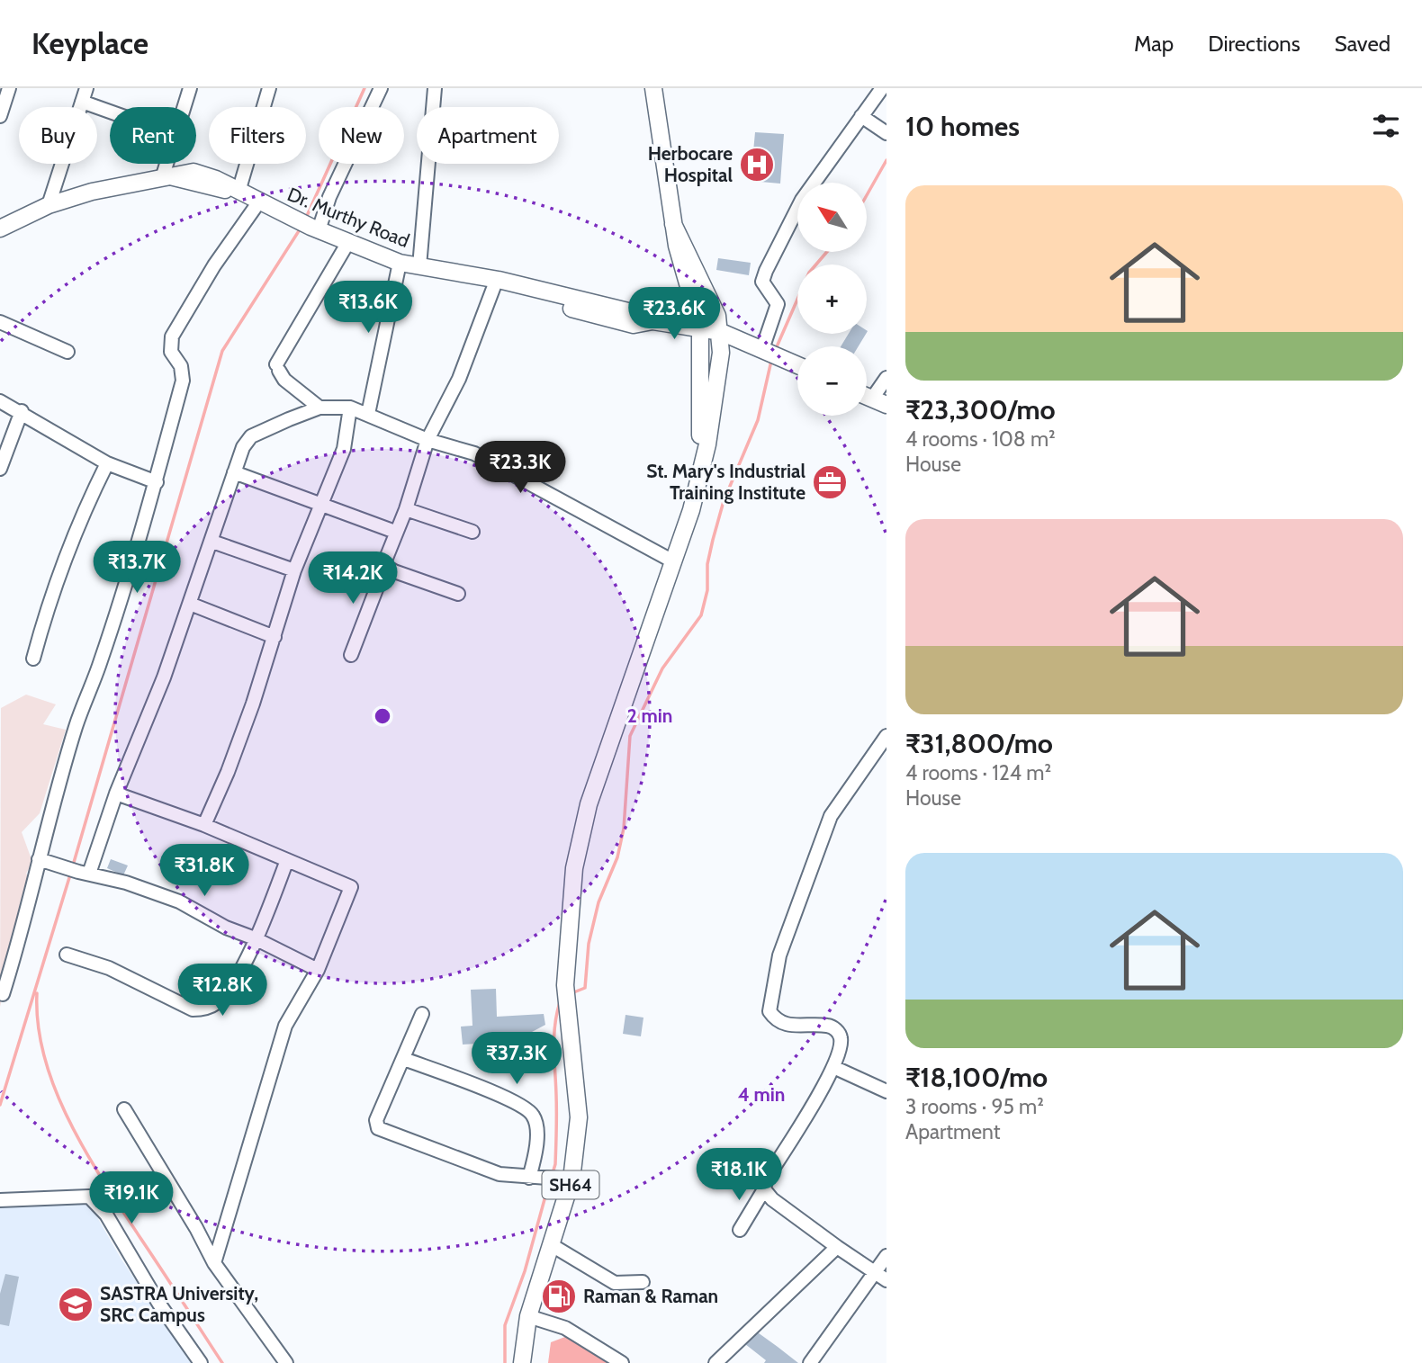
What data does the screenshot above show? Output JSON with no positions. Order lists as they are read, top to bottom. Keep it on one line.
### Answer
{"streets":{"main road":["Dr. Murthy Road","SH64"]},"crossings":[["Dr. Murthy Road","SH64"]],"places":{"hospital":["Herbocare Hospital"],"office":["St. Mary's Industrial Training Institute"],"fuel station":["Raman & Raman"],"school or university":["SASTRA University, SRC Campus"]},"north":"top left","page":{"header":"Keyplace","nav":["Map","Directions","Saved"],"heading":"10 homes","chip":["Buy","Rent","Filters","New","Apartment"],"list":[{"name":"₹23,300/mo","note":"4 rooms · 108 m² · House"},{"name":"₹31,800/mo","note":"4 rooms · 124 m² · House"},{"name":"₹18,100/mo","note":"3 rooms · 95 m² · Apartment"}],"map_buttons":["+","−"],"price":["₹13.6K","₹23.6K","₹23.3K","₹13.7K","₹14.2K","₹31.8K","₹12.8K","₹37.3K","₹18.1K","₹19.1K"]},"rings":["2 min","4 min"]}
